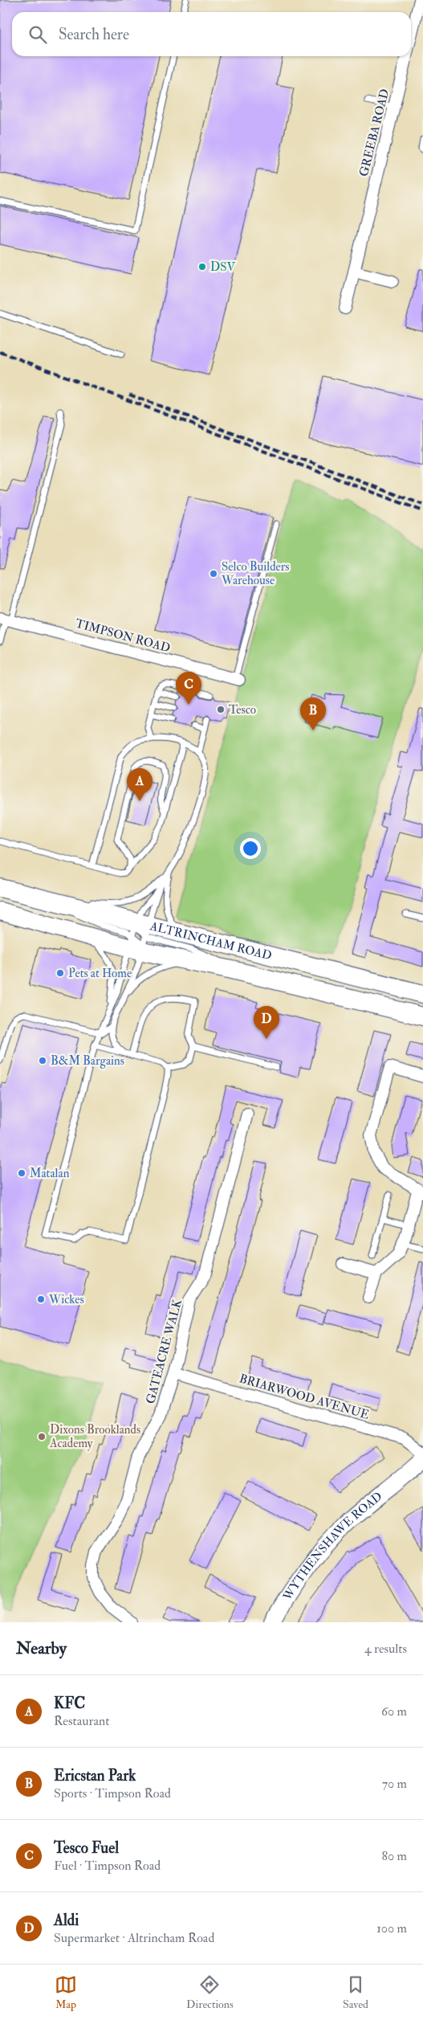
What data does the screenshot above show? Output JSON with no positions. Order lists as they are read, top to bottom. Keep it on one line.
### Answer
{"streets":{"highway":["ALTRINCHAM ROAD"],"main road":["WYTHENSHAWE ROAD"],"street":["GREEBA ROAD","TIMPSON ROAD","GATEACRE WALK","BRIARWOOD AVENUE"]},"crossings":[["GATEACRE WALK","BRIARWOOD AVENUE"]],"places":["DSV","Selco Builders Warehouse","Tesco","Pets at Home","B&M Bargains","Matalan","Wickes","Dixons Brooklands Academy"],"page":{"search":"Search here","pins":["C","B","A","D"],"heading":["Nearby","4 results"],"list":[{"mark":"A","name":"KFC","note":"Restaurant","value":"60 m"},{"mark":"B","name":"Ericstan Park","note":"Sports · Timpson Road","value":"70 m"},{"mark":"C","name":"Tesco Fuel","note":"Fuel · Timpson Road","value":"80 m"},{"mark":"D","name":"Aldi","note":"Supermarket · Altrincham Road","value":"100 m"}],"nav":["Map","Directions","Saved"]}}
